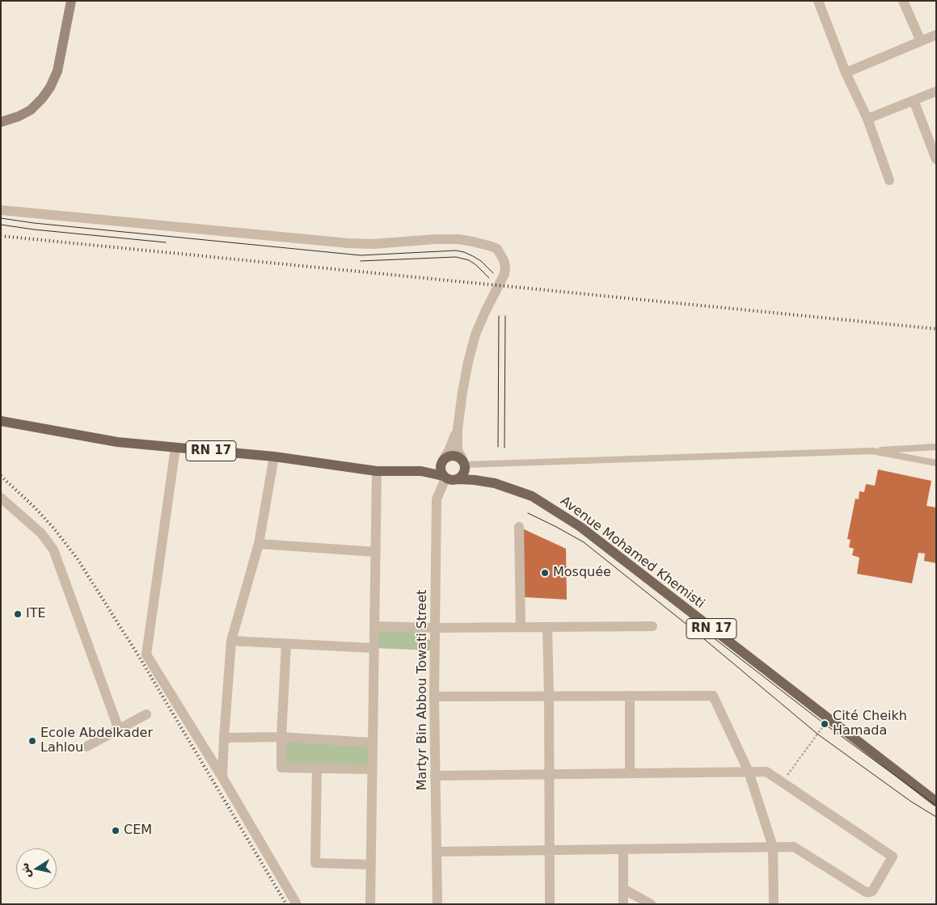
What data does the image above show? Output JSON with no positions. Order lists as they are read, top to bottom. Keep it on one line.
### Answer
{"streets":{"main road":["RN 17","Avenue Mohamed Khemisti"],"street":["Martyr Bin Abbou Towati Street"]},"crossings":[["Avenue Mohamed Khemisti","Martyr Bin Abbou Towati Street"]],"places":["Mosquée","ITE","Cité Cheikh Hamada","Ecole Abdelkader Lahlou","CEM"],"north":"left"}
